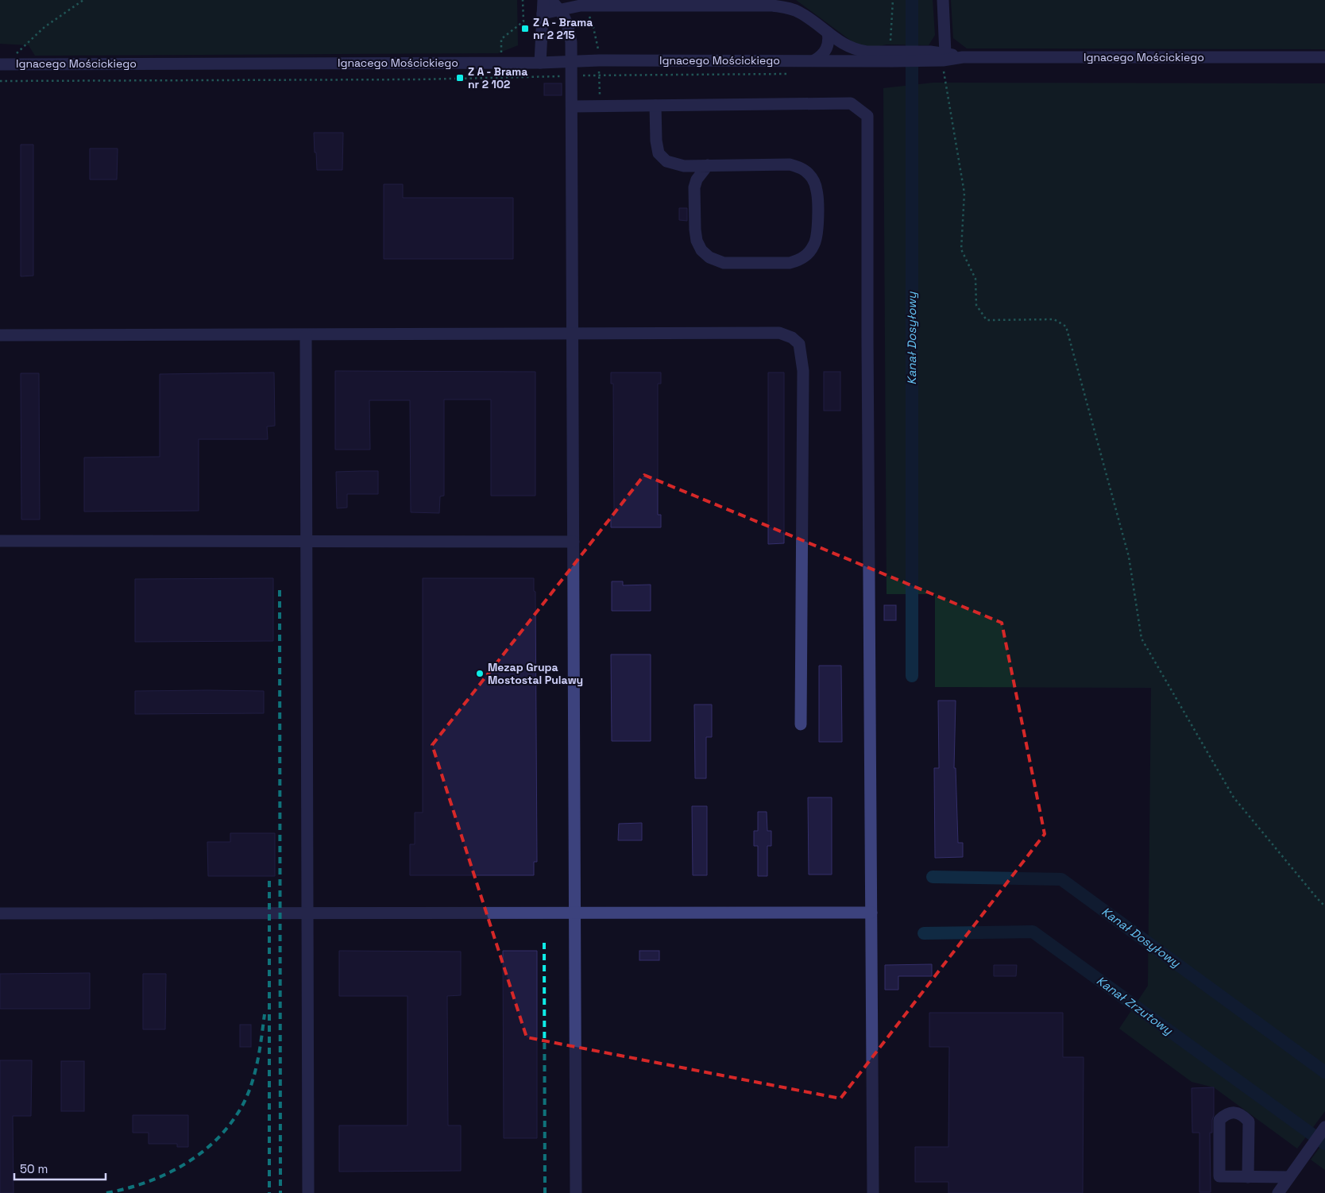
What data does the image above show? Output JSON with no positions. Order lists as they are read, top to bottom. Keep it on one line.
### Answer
{"streets":{"street":["Ignacego Mościckiego"]},"water":["Kanał Dosyłowy","Kanał Zrzutowy"],"places":{"transit":["Z A - Brama nr 2 215","Z A - Brama nr 2 102"],"other":["Mezap Grupa Mostostal Pulawy"]},"scale_bar":"50 m"}
